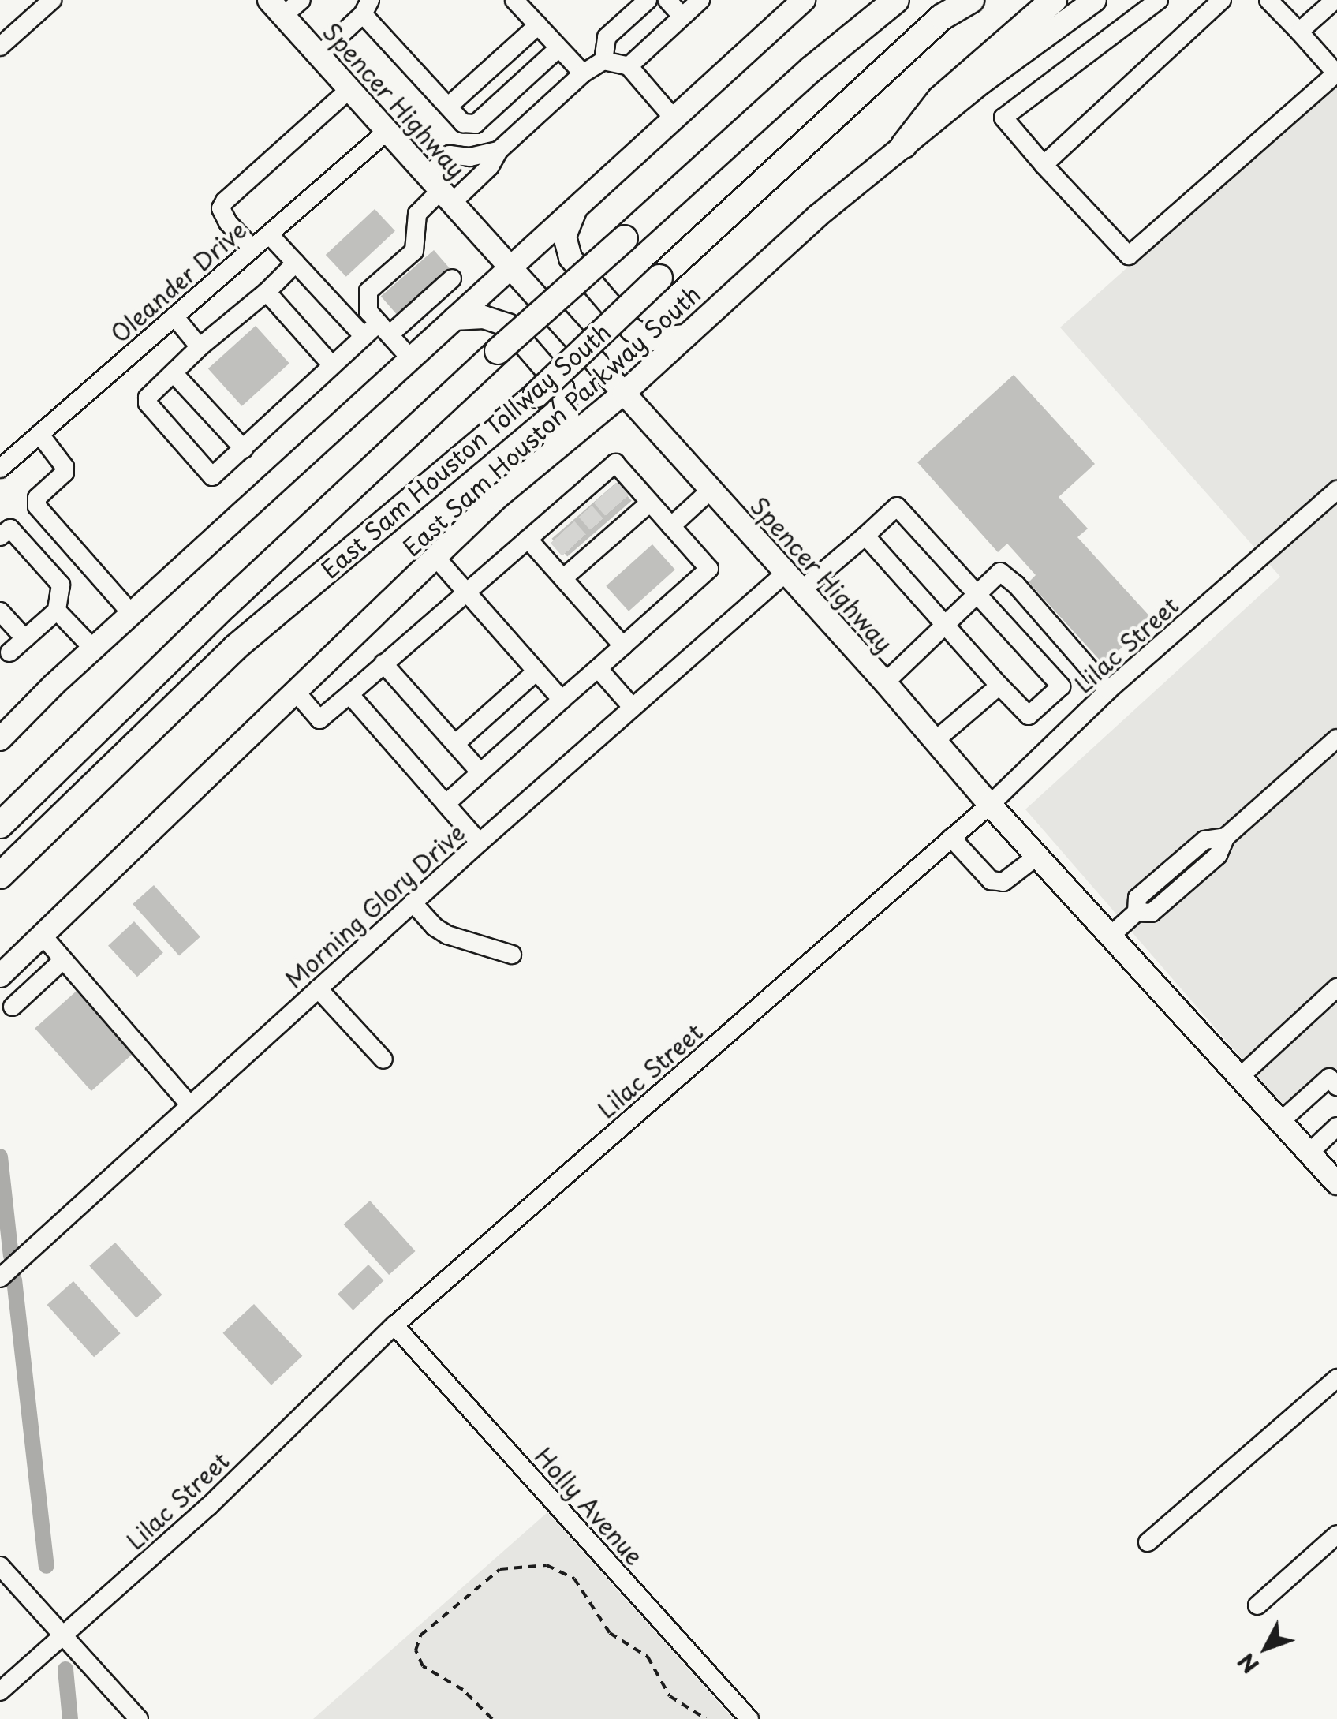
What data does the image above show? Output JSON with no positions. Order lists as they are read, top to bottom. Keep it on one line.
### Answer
{"streets":{"highway":["East Sam Houston Tollway South"],"main road":["Spencer Highway","East Sam Houston Parkway South"],"street":["Oleander Drive","Lilac Street","Morning Glory Drive","Holly Avenue"]},"crossings":[["Spencer Highway","Oleander Drive"],["Spencer Highway","East Sam Houston Parkway South"],["Spencer Highway","Lilac Street"],["Spencer Highway","Morning Glory Drive"],["Lilac Street","Holly Avenue"]],"north":"bottom left"}
